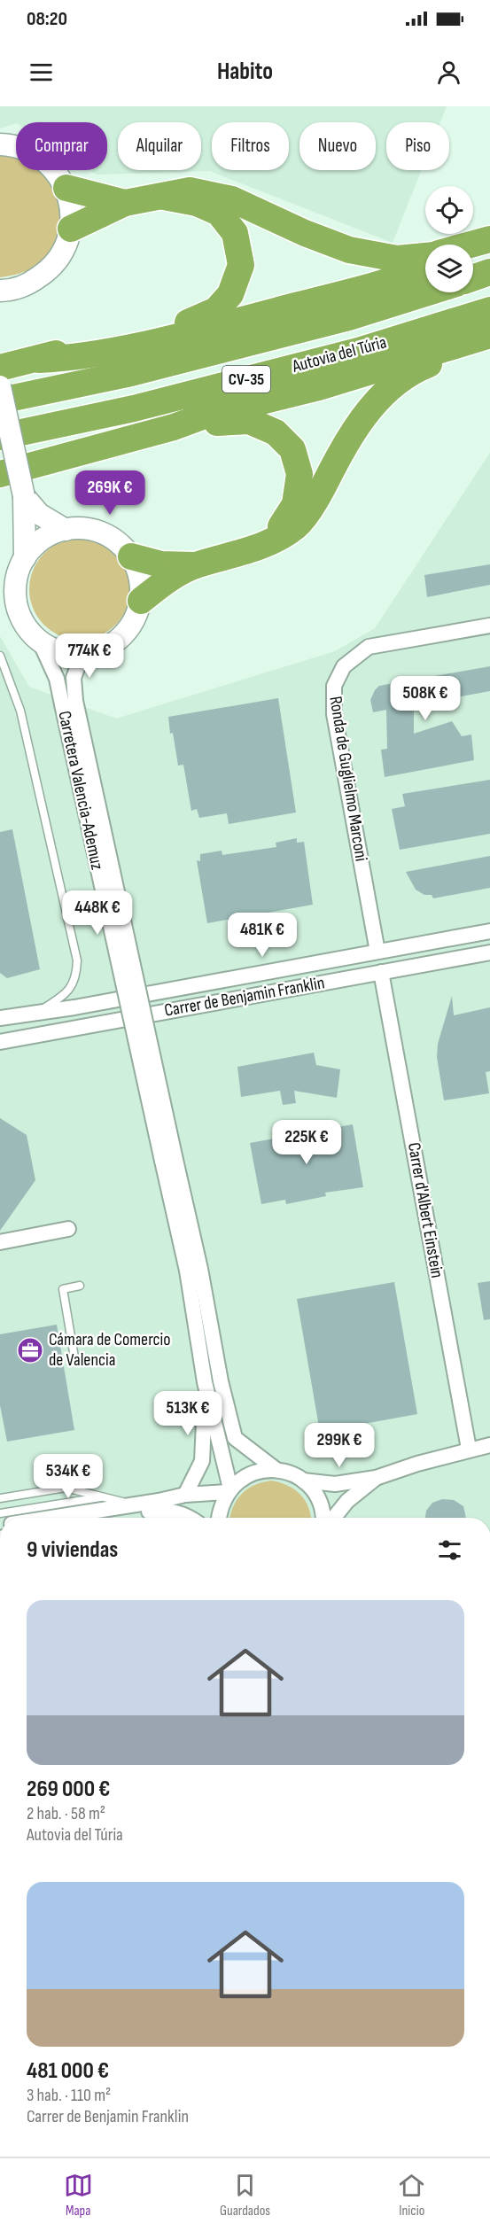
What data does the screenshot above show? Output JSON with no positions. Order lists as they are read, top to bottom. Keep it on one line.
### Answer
{"streets":{"highway":["Autovia del Túria","CV-35"],"street":["Ronda de Guglielmo Marconi","Carretera Valencia-Ademuz","Carrer de Benjamin Franklin","Carrer d'Albert Einstein"]},"crossings":[["Ronda de Guglielmo Marconi","Carrer de Benjamin Franklin"],["Carrer de Benjamin Franklin","Carrer d'Albert Einstein"]],"places":{"office":["Cámara de Comercio de Valencia"]},"page":{"status":"08:20","header":"Habito","chip":["Comprar","Alquilar","Filtros","Nuevo","Piso"],"price":["269K €","774K €","508K €","448K €","481K €","225K €","513K €","299K €","534K €"],"heading":"9 viviendas","list":[{"name":"269 000 €","note":"2 hab. · 58 m² · Autovia del Túria"},{"name":"481 000 €","note":"3 hab. · 110 m² · Carrer de Benjamin Franklin"}],"tabs":["Mapa","Guardados","Inicio"]}}
